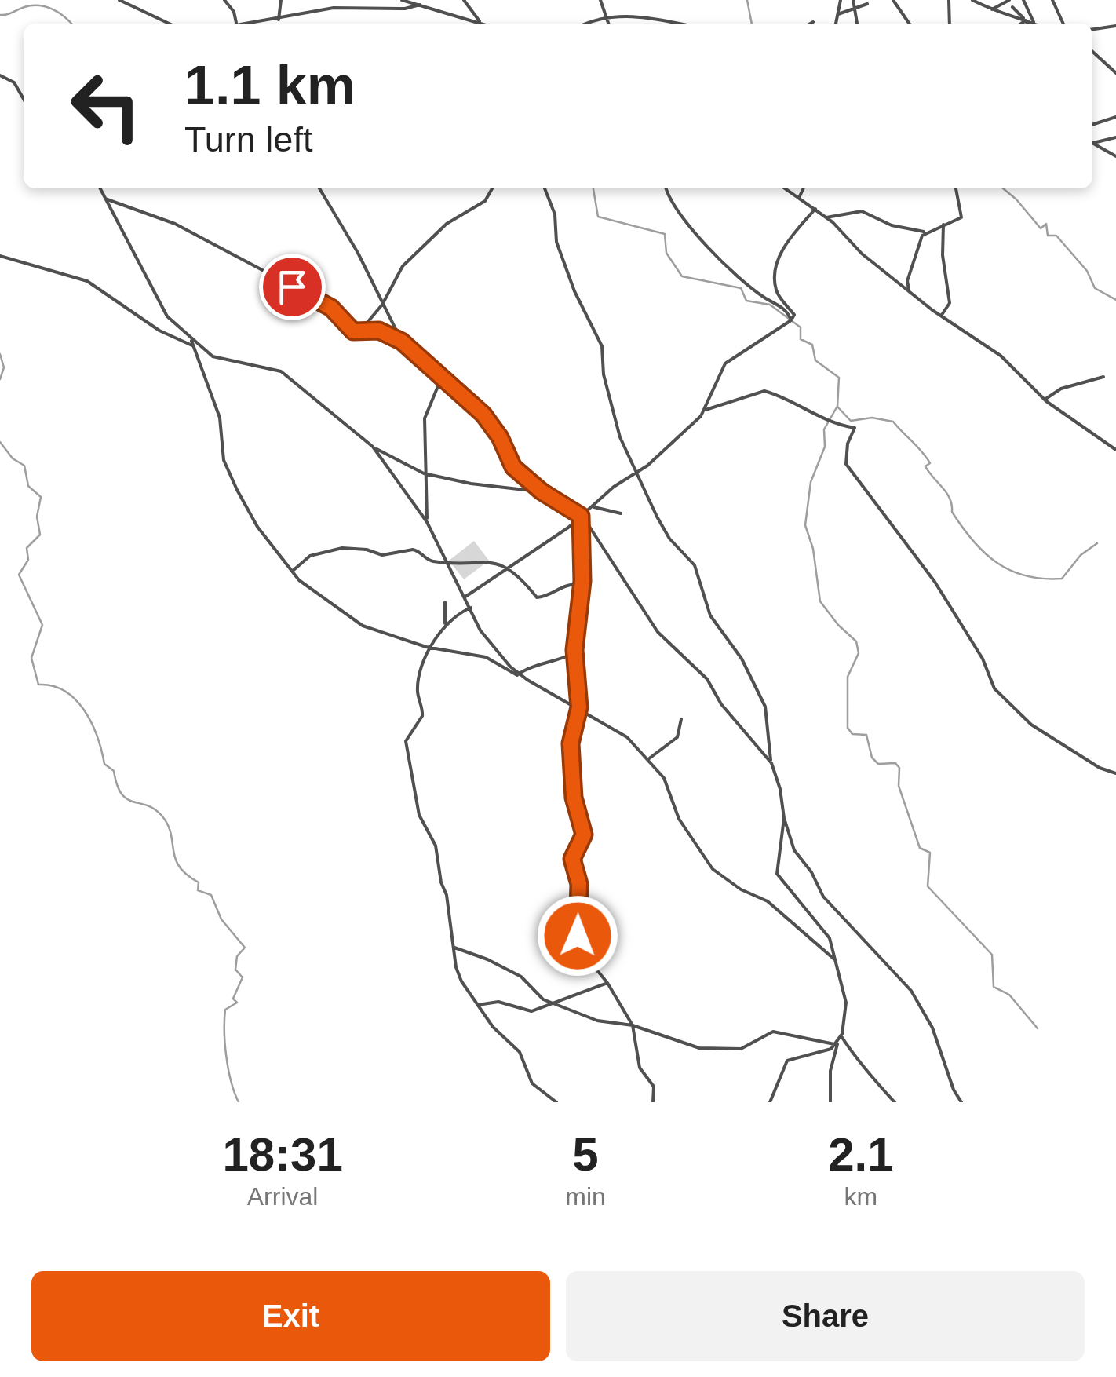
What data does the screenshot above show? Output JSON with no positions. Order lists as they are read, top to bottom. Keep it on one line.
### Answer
{"page":{"turn":["1.1 km","Turn left"],"eta":["18:31","Arrival","5","min","2.1","km"],"buttons":["Exit","Share"]}}
